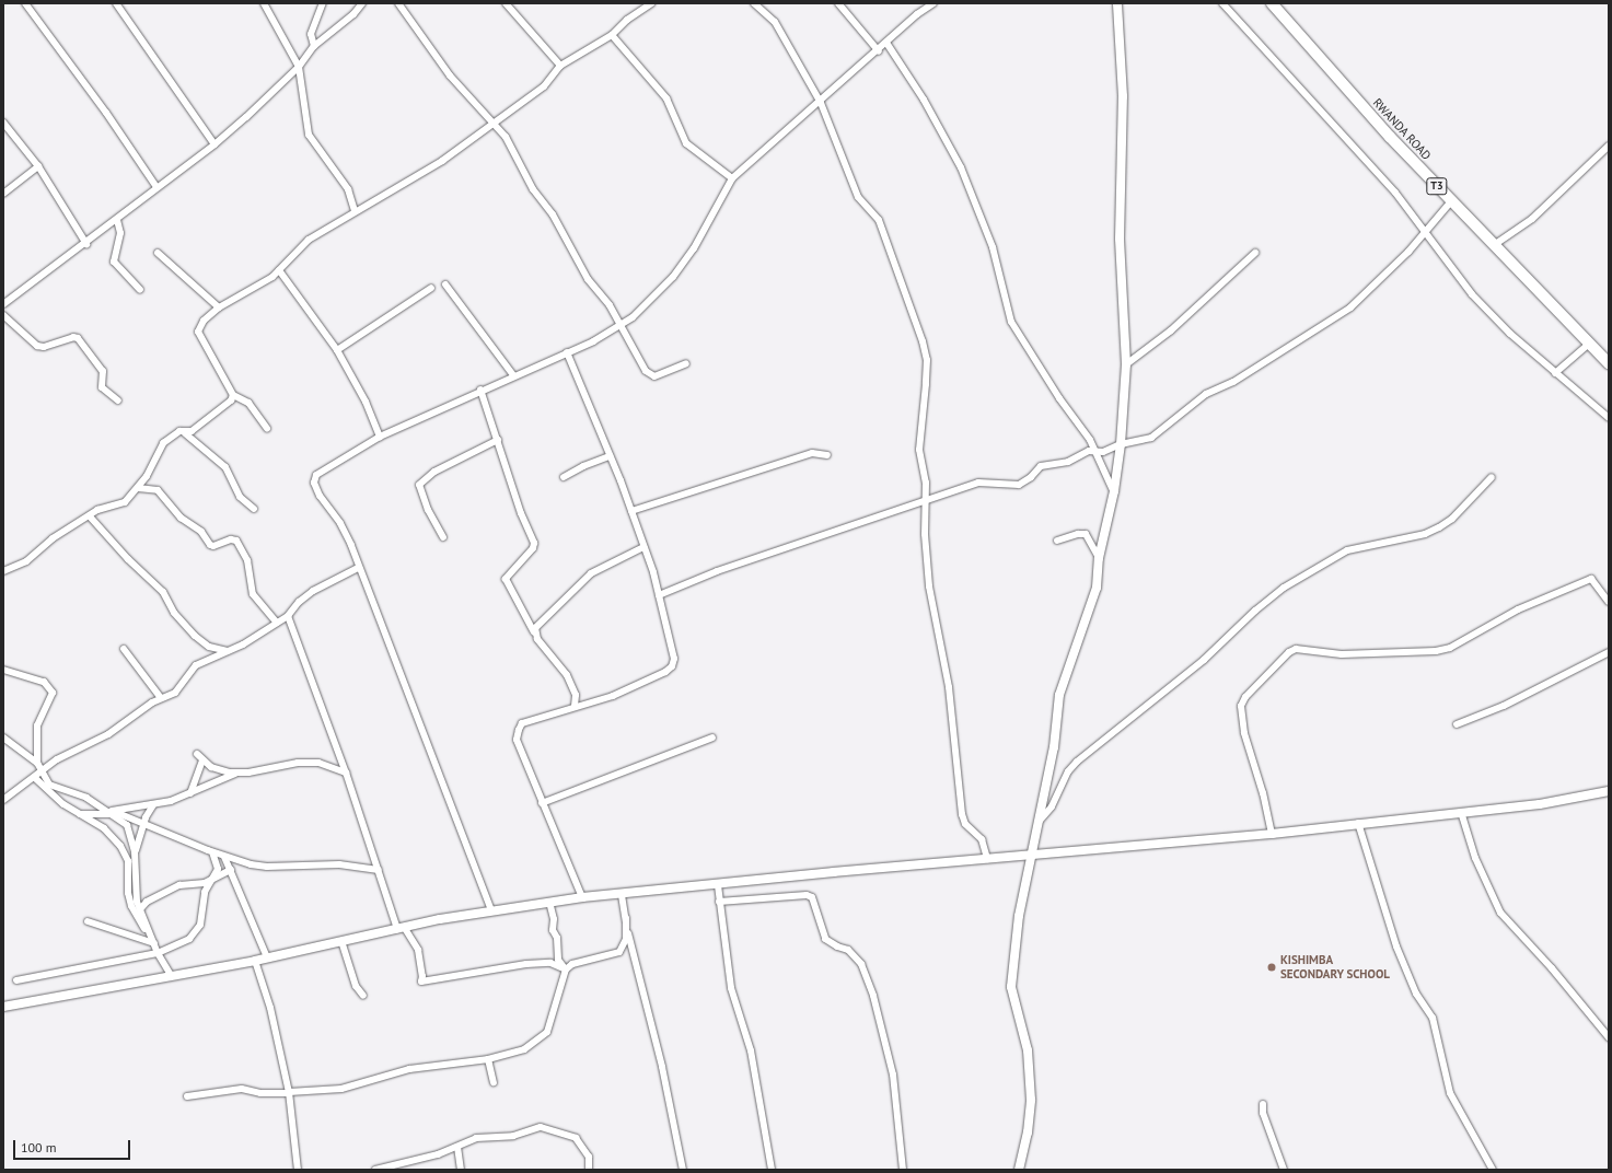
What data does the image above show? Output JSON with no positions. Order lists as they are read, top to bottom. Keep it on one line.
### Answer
{"streets":{"highway":["RWANDA ROAD","T3"]},"places":["KISHIMBA SECONDARY SCHOOL"],"scale_bar":"100 m"}
